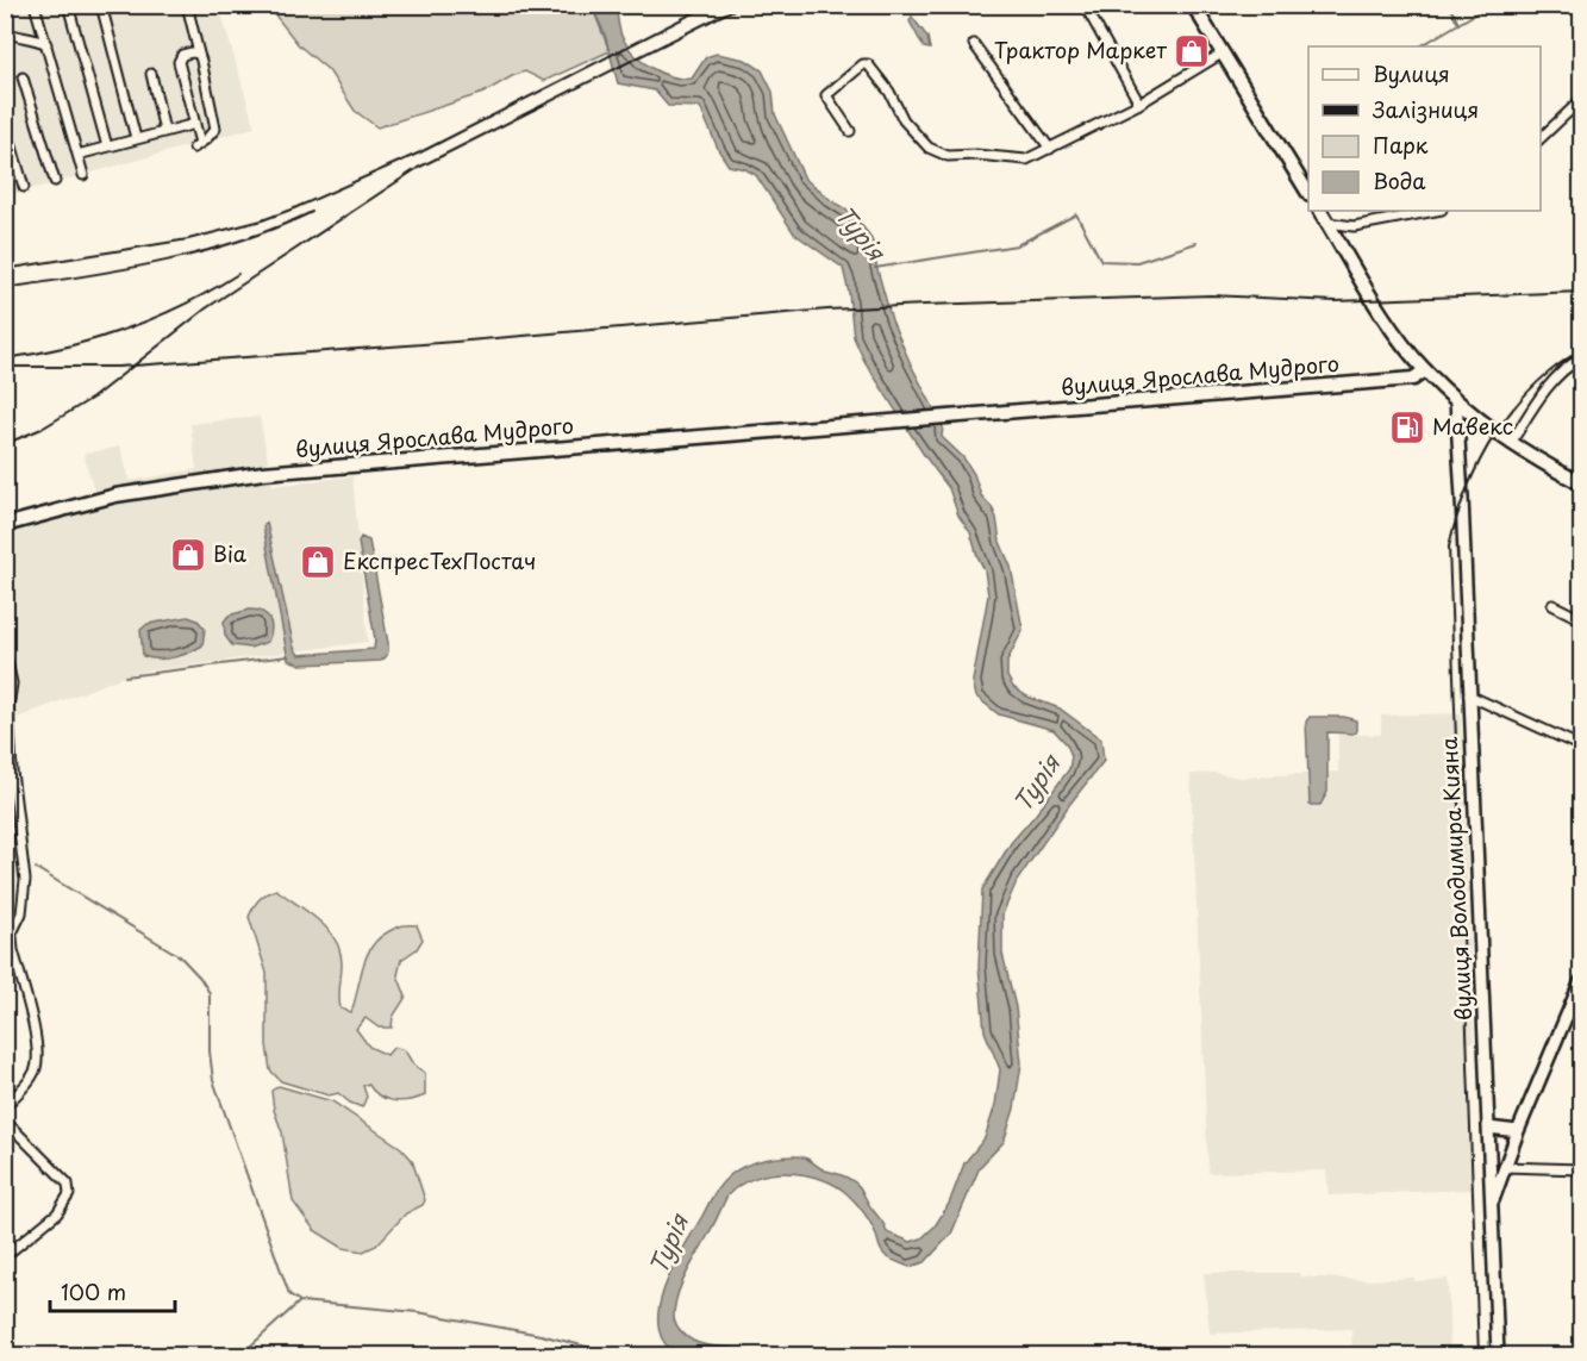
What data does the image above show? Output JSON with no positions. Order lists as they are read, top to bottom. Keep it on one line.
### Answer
{"streets":{"main road":["вулиця Ярослава Мудрого","вулиця Володимира Кияна"]},"water":["Турія"],"places":{"shop":["Трактор Маркет","Віа","ЕкспресТехПостач"],"fuel station":["Мавекс"]},"legend":["Вулиця","Залізниця","Парк","Вода"],"scale_bar":"100 m"}
